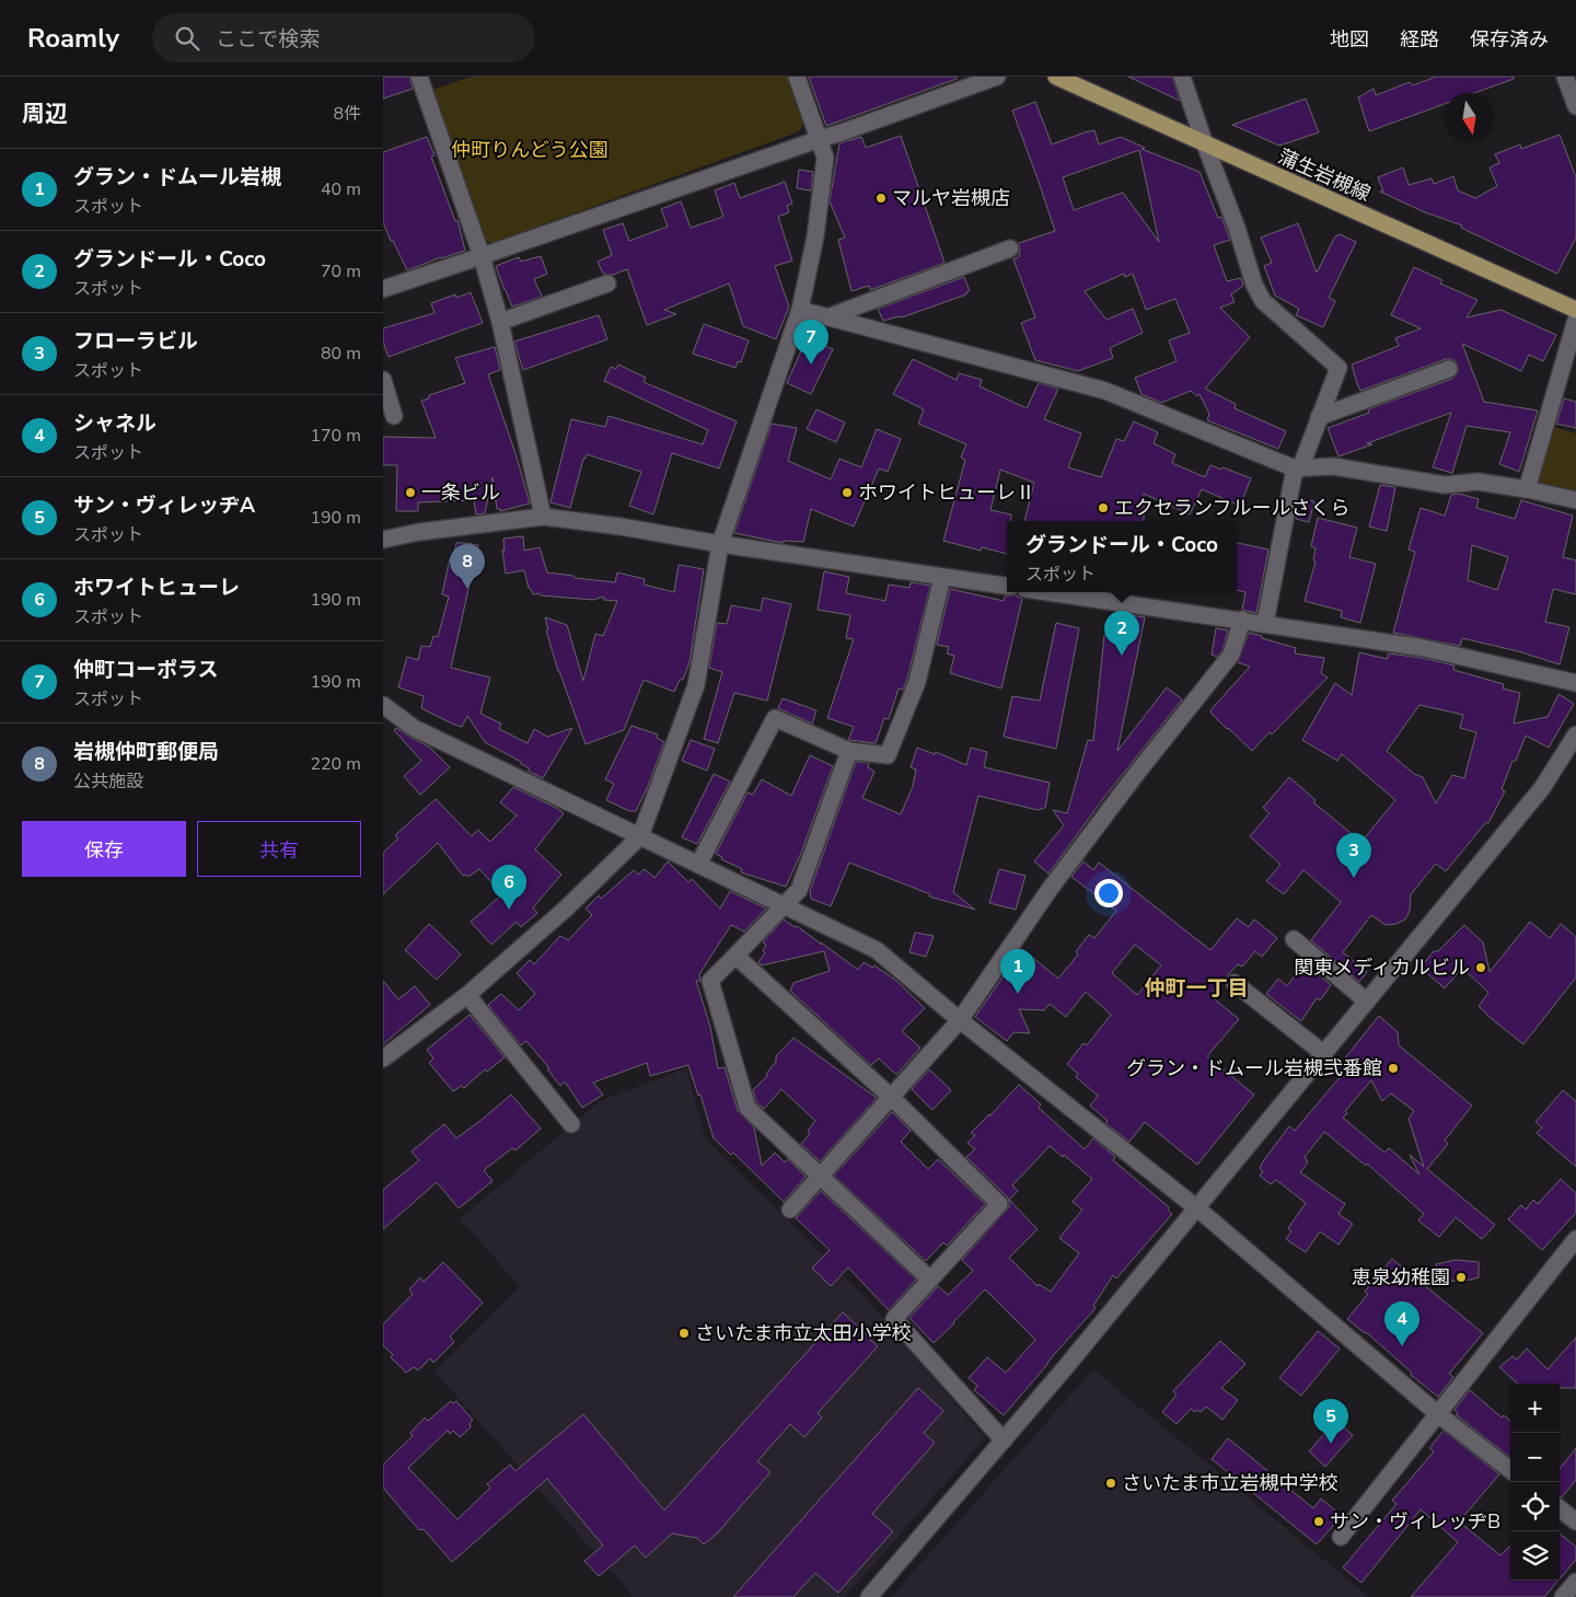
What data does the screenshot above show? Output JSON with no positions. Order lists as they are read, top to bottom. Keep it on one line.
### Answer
{"streets":{"main road":["蒲生岩槻線"]},"districts":["仲町一丁目"],"parks":["仲町りんどう公園"],"places":["マルヤ岩槻店","一条ビル","ホワイトヒューレⅡ","エクセランフルールさくら","関東メディカルビル","グラン・ドムール岩槻弐番館","恵泉幼稚園","さいたま市立太田小学校","さいたま市立岩槻中学校","サン・ヴィレッヂB"],"north":"bottom","page":{"header":"Roamly","search":"ここで検索","nav":["地図","経路","保存済み"],"heading":["周辺","8件"],"list":[{"mark":"1","name":"グラン・ドムール岩槻","note":"スポット","value":"40 m"},{"mark":"2","name":"グランドール・Coco","note":"スポット","value":"70 m"},{"mark":"3","name":"フローラビル","note":"スポット","value":"80 m"},{"mark":"4","name":"シャネル","note":"スポット","value":"170 m"},{"mark":"5","name":"サン・ヴィレッヂA","note":"スポット","value":"190 m"},{"mark":"6","name":"ホワイトヒューレ","note":"スポット","value":"190 m"},{"mark":"7","name":"仲町コーポラス","note":"スポット","value":"190 m"},{"mark":"8","name":"岩槻仲町郵便局","note":"公共施設","value":"220 m"}],"pins":["7","8","2","3","6","1","4","5"],"popup":["グランドール・Coco","スポット"],"buttons":["保存","共有"],"map_buttons":["+","−"]}}
